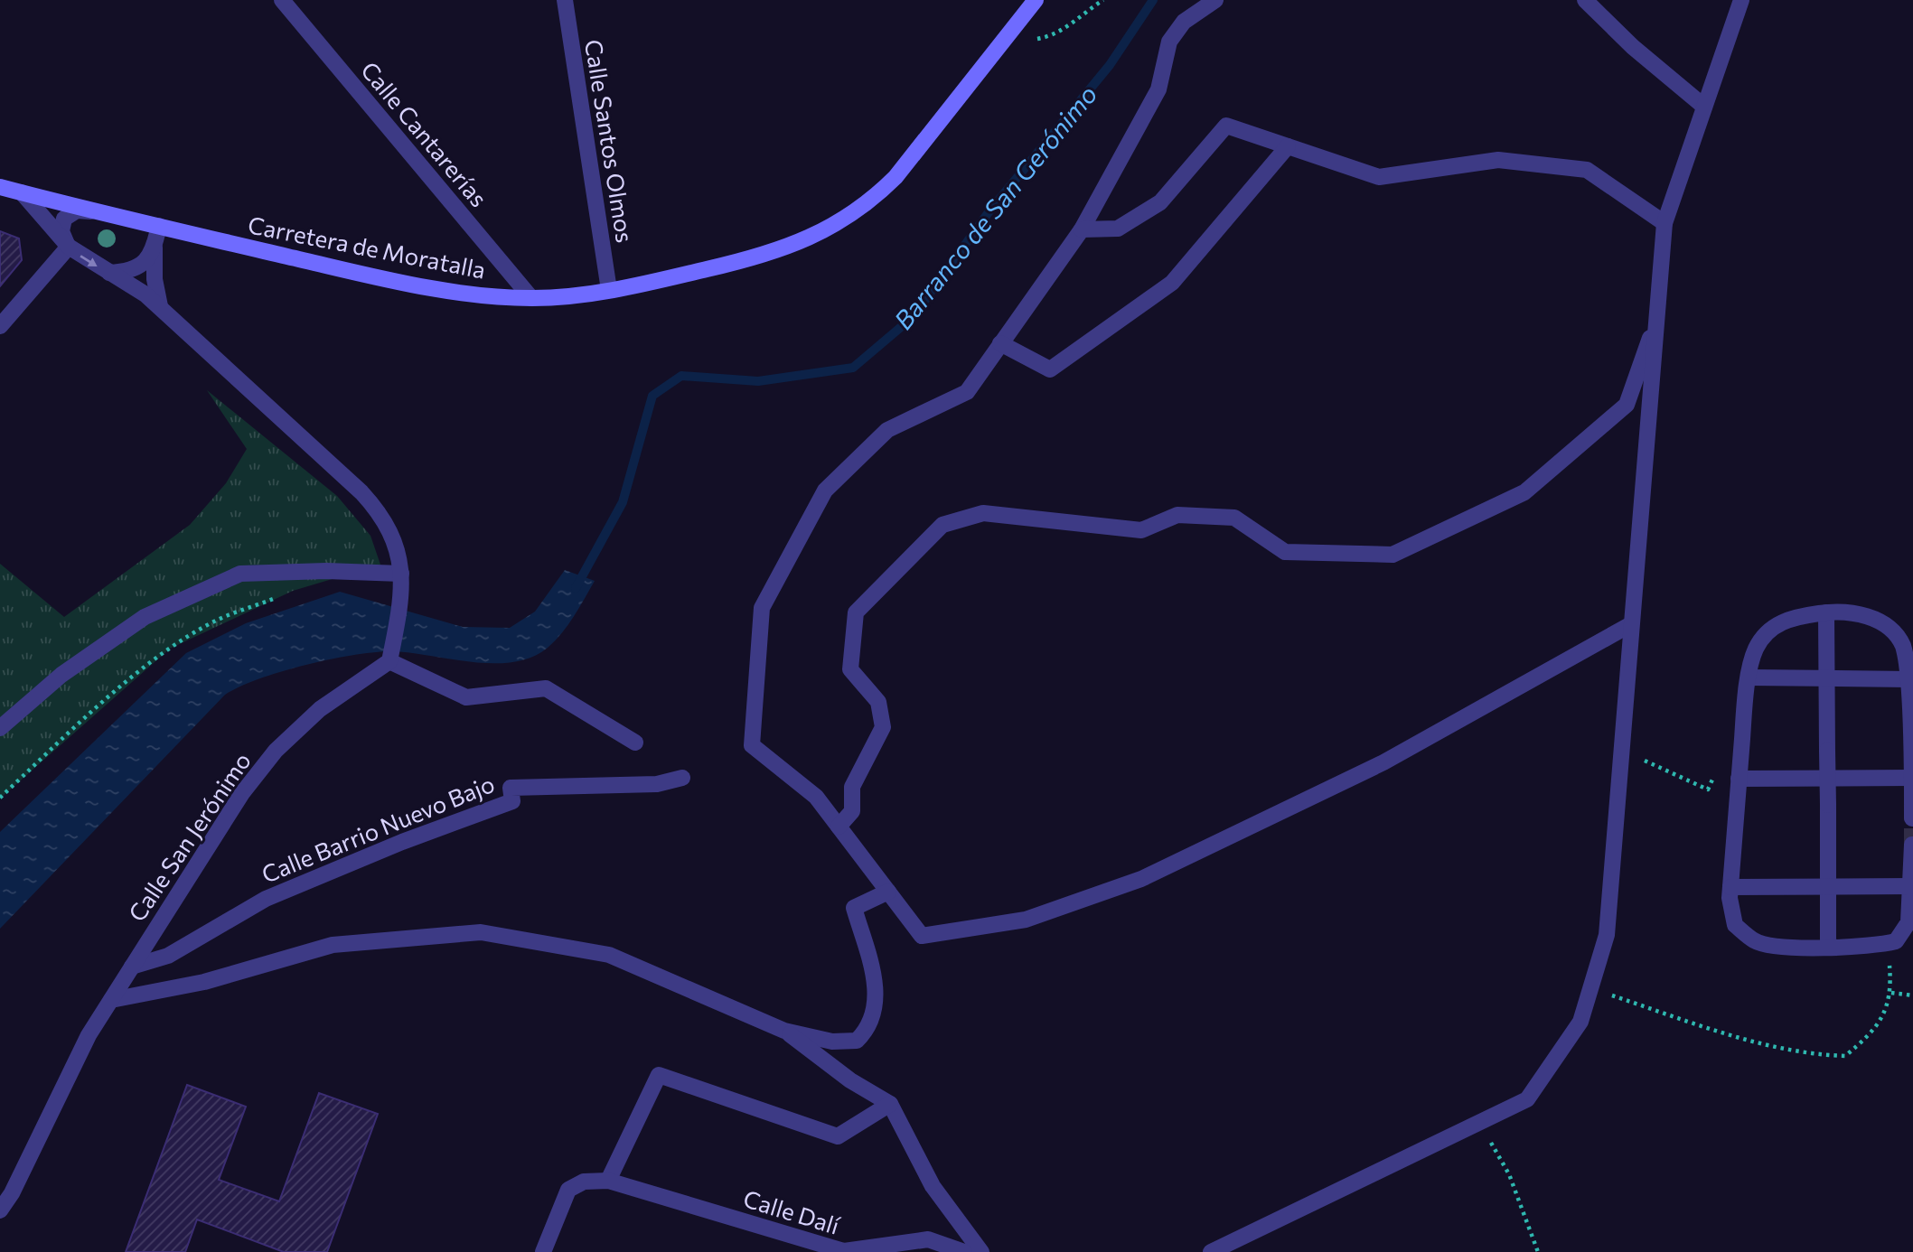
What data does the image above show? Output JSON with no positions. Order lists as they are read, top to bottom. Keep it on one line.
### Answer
{"streets":{"main road":["Carretera de Moratalla"],"street":["Calle Cantarerías","Calle Santos Olmos","Calle Barrio Nuevo Bajo","Calle San Jerónimo","Calle Dalí"]},"crossings":[["Calle Cantarerías","Carretera de Moratalla"],["Calle Santos Olmos","Carretera de Moratalla"],["Calle Barrio Nuevo Bajo","Calle San Jerónimo"]],"water":["Barranco de San Gerónimo"]}
